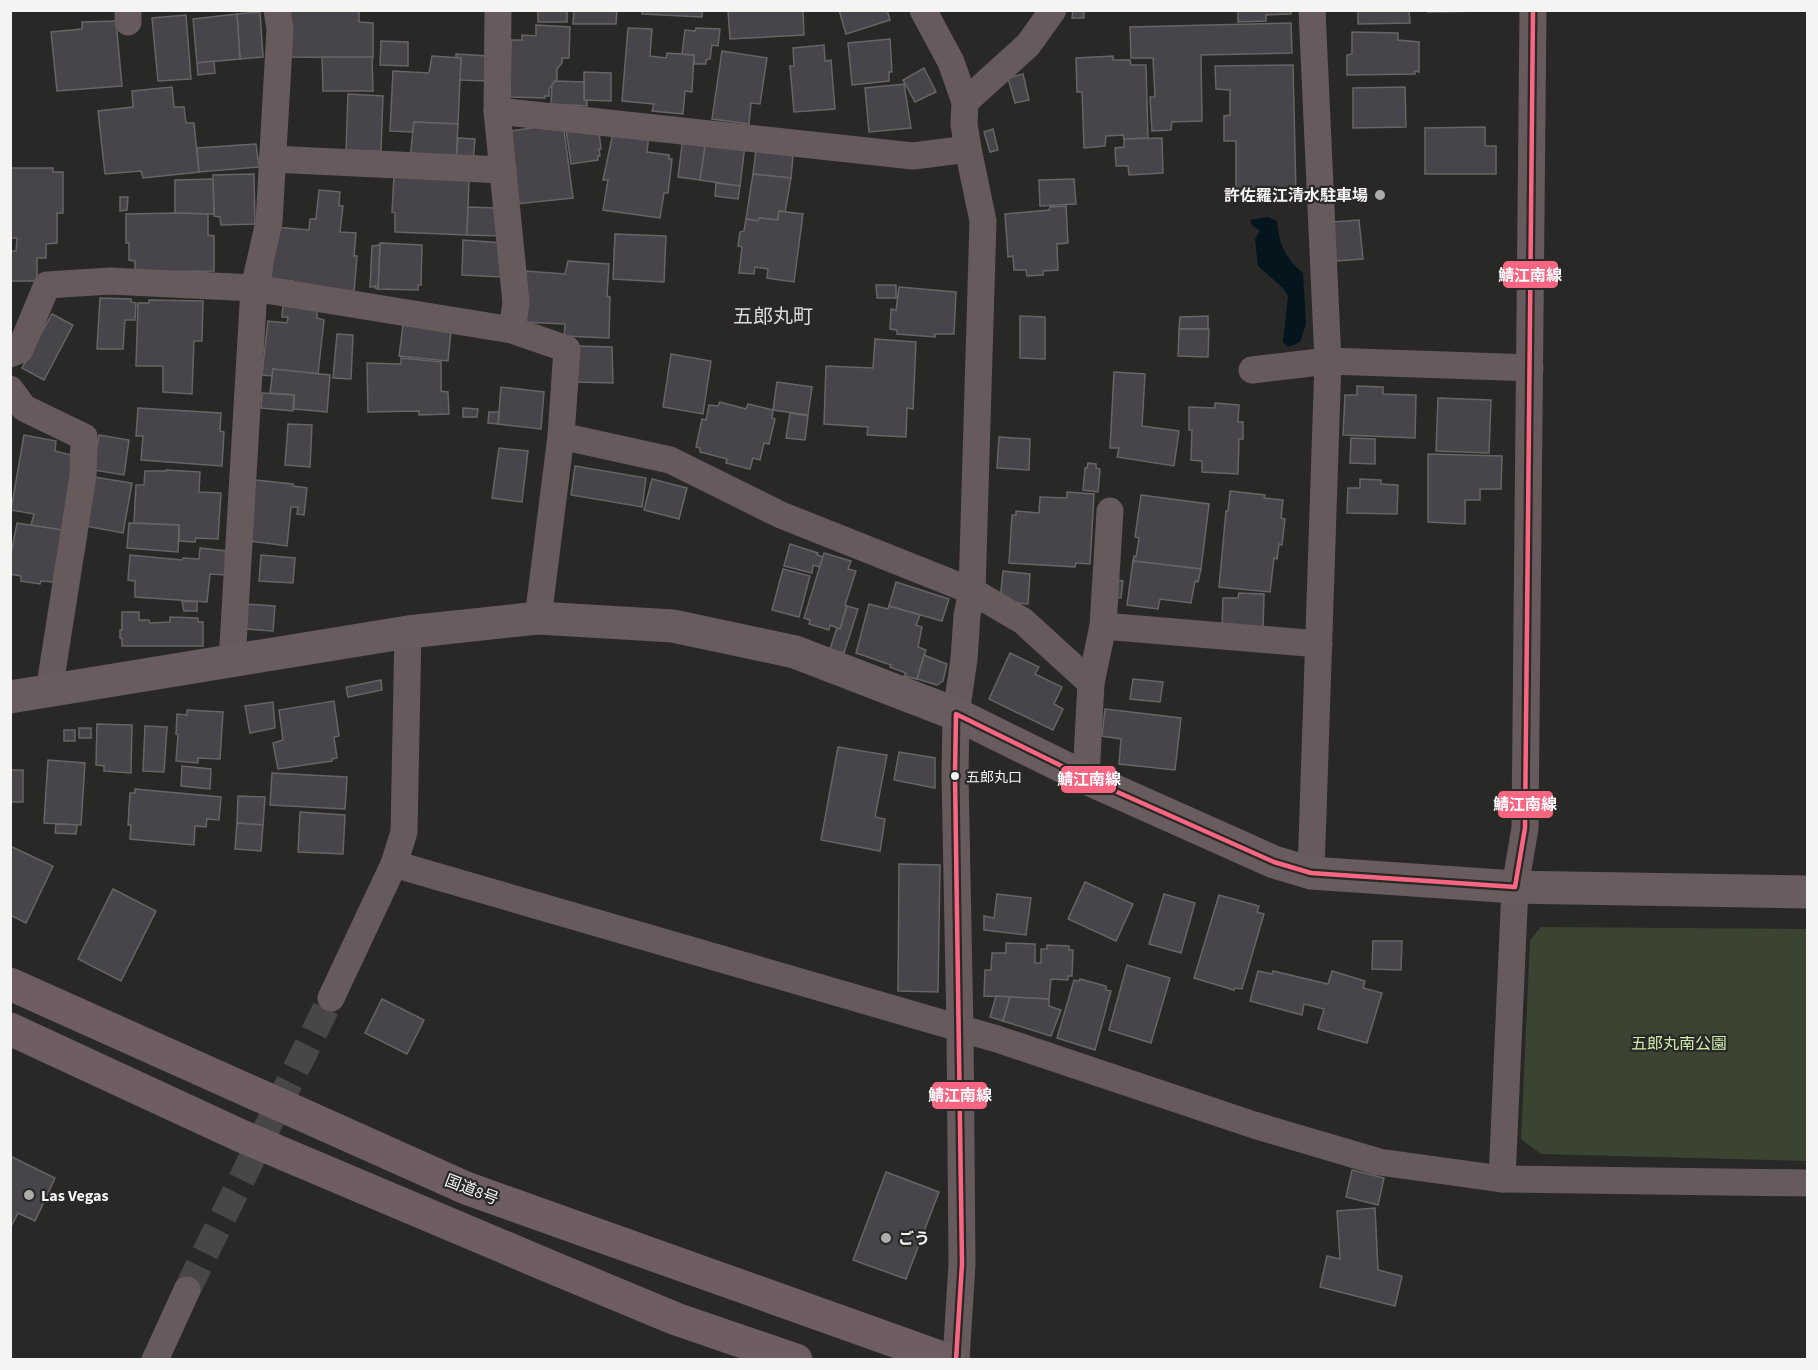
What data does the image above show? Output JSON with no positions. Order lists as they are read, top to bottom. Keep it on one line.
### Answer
{"streets":{"highway":["国道8号"]},"districts":["五郎丸町"],"parks":["五郎丸南公園"],"places":["許佐羅江清水駐車場","五郎丸口","Las Vegas","ごう"],"lines":["transit line 鯖江南線"]}
